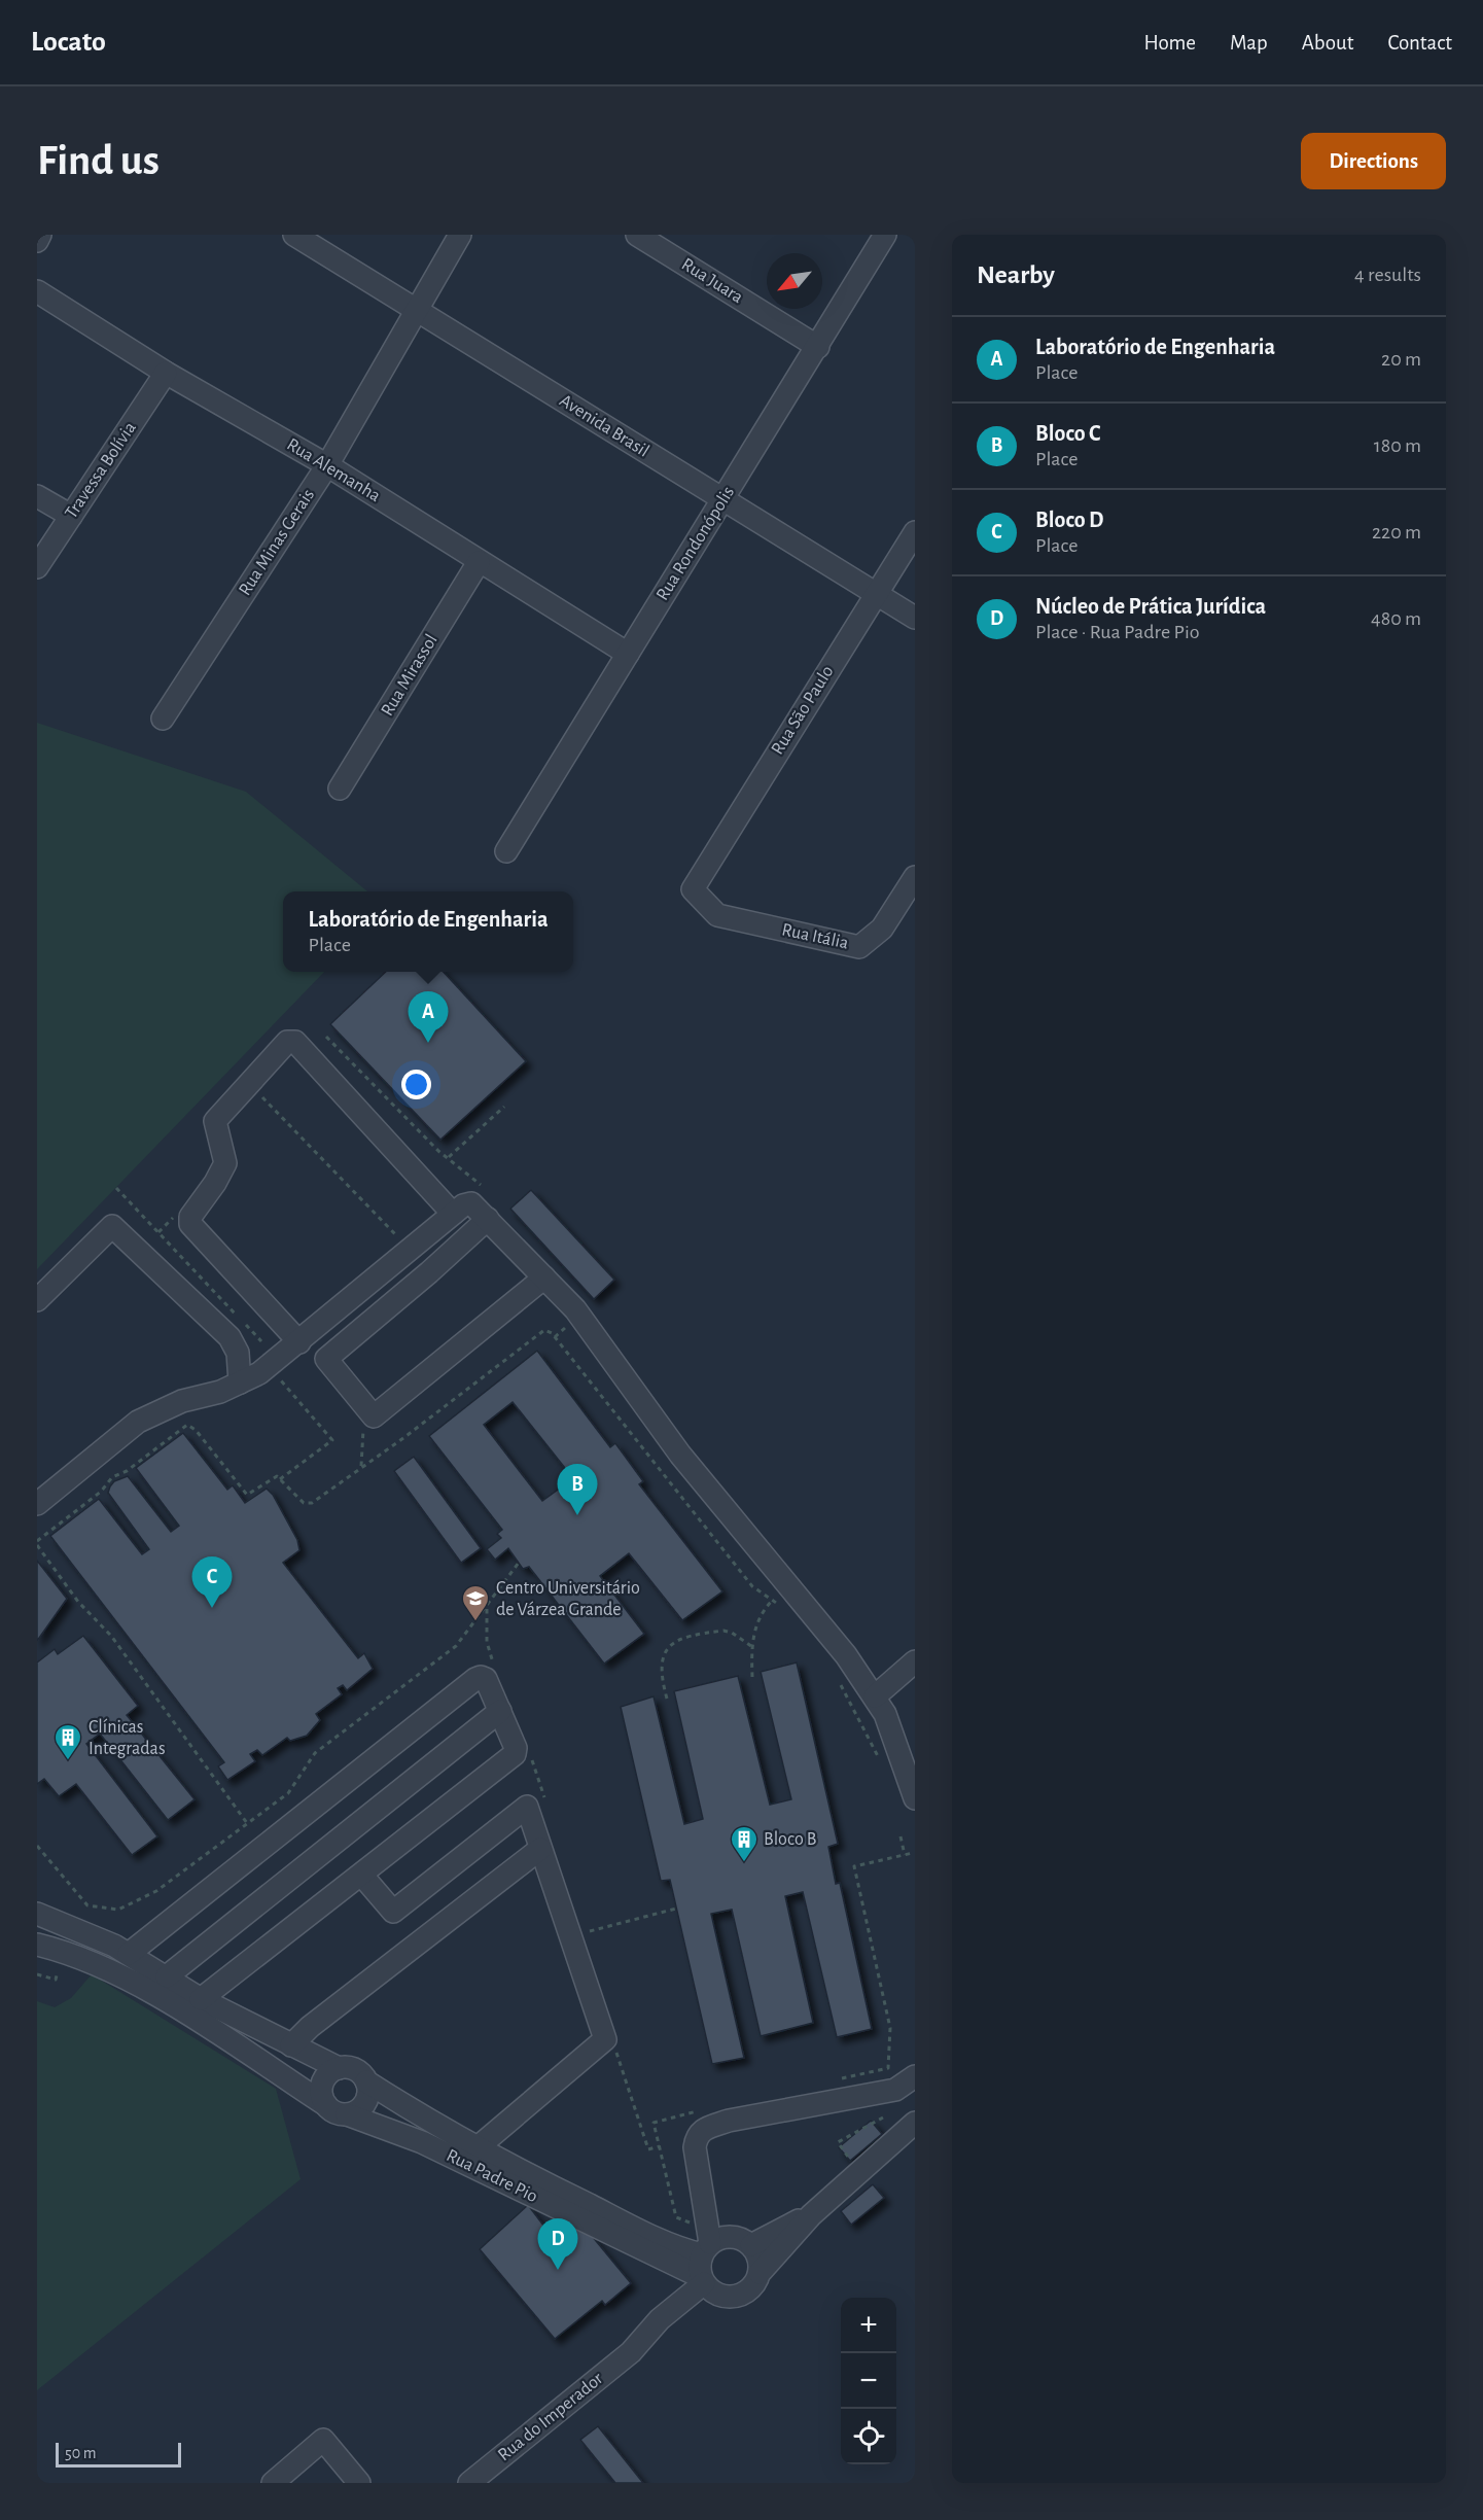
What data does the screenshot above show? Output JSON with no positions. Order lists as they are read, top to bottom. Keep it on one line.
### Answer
{"streets":{"street":["Rua Juara","Avenida Brasil","Travessa Bolívia","Rua Alemanha","Rua Minas Gerais","Rua Rondonópolis","Rua Mirassol","Rua São Paulo","Rua Itália","Rua Padre Pio","Rua do Imperador"]},"crossings":[["Rua Juara","Rua Rondonópolis"],["Avenida Brasil","Rua Minas Gerais"],["Avenida Brasil","Rua Rondonópolis"],["Avenida Brasil","Rua São Paulo"],["Travessa Bolívia","Rua Alemanha"],["Rua Alemanha","Rua Minas Gerais"],["Rua Alemanha","Rua Rondonópolis"],["Rua Alemanha","Rua Mirassol"],["Rua São Paulo","Rua Itália"],["Rua Padre Pio","Rua do Imperador"]],"places":{"school or university":["Centro Universitário de Várzea Grande"],"building":["Clínicas Integradas","Bloco B"]},"scale_bar":"50 m","north":"bottom left","page":{"header":"Locato","nav":["Home","Map","About","Contact"],"buttons":"Directions","title":"Find us","heading":["Nearby","4 results"],"list":[{"mark":"A","name":"Laboratório de Engenharia","note":"Place","value":"20 m"},{"mark":"B","name":"Bloco C","note":"Place","value":"180 m"},{"mark":"C","name":"Bloco D","note":"Place","value":"220 m"},{"mark":"D","name":"Núcleo de Prática Jurídica","note":"Place · Rua Padre Pio","value":"480 m"}],"popup":["Laboratório de Engenharia","Place"],"pins":["A","B","C","D"],"map_buttons":["+","−"],"scale":"50 m"}}
